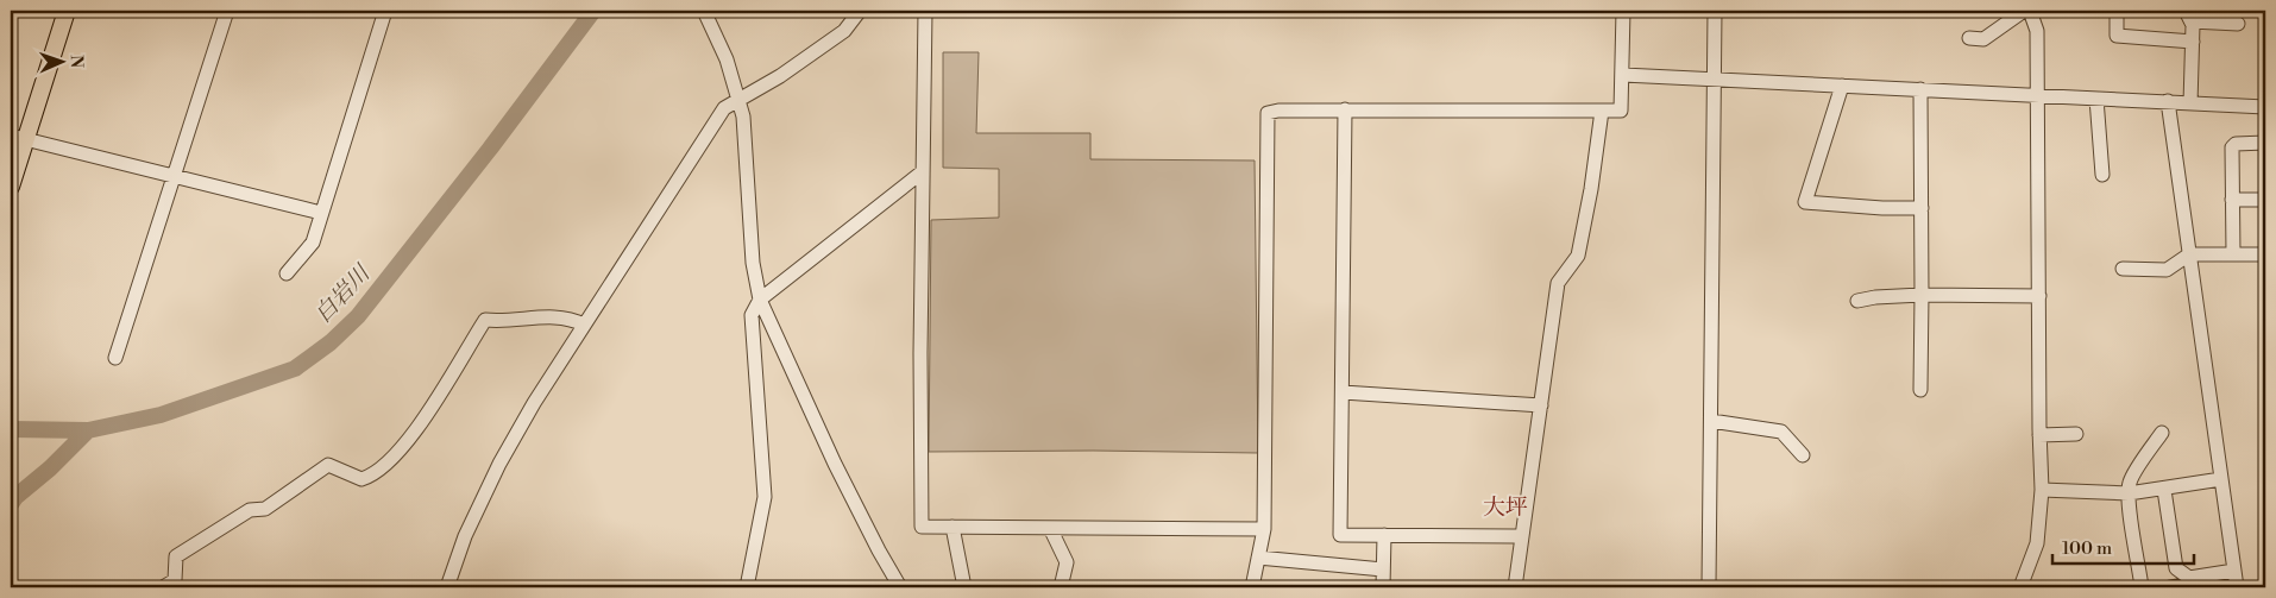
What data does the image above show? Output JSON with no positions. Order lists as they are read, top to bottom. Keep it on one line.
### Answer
{"districts":["大坪"],"water":["白岩川"],"scale_bar":"100 m","north":"right"}
